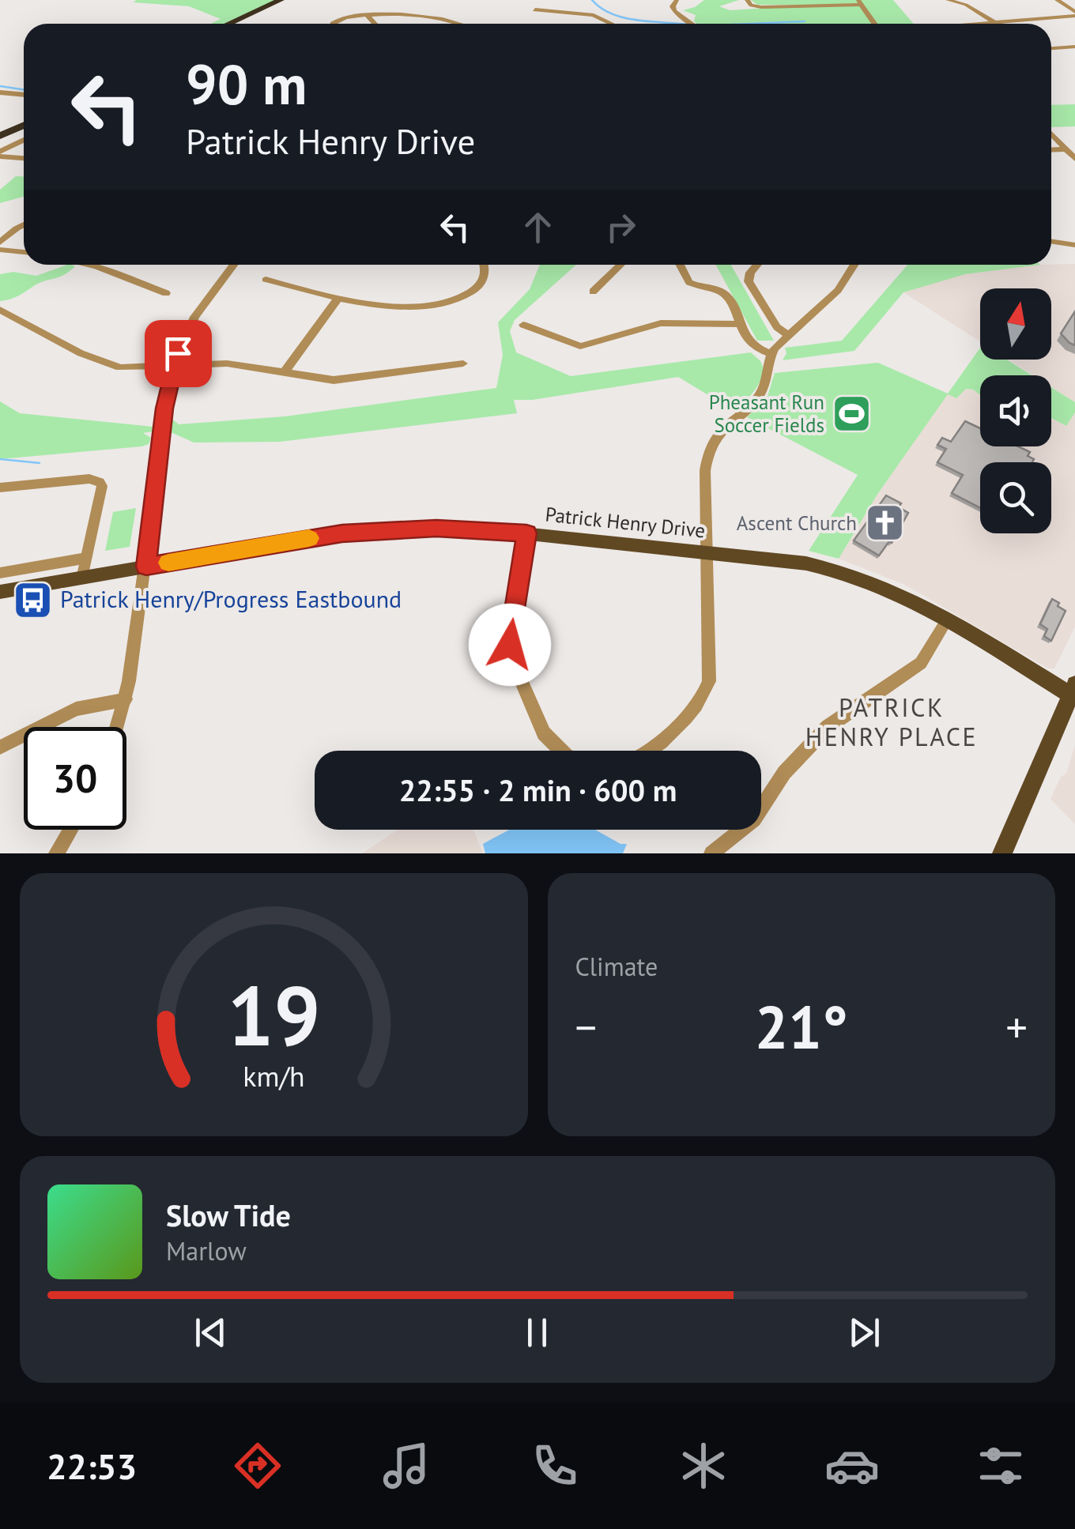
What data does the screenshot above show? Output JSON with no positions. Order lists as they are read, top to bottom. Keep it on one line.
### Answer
{"streets":{"main road":["Patrick Henry Drive"]},"districts":["PATRICK HENRY PLACE"],"places":{"sports":["Pheasant Run Soccer Fields"],"church":["Ascent Church"],"bus stop":["Patrick Henry/Progress Eastbound"]},"north":"top","page":{"turn":["90 m","Patrick Henry Drive"],"limit":"30","trip":"22:55 · 2 min · 600 m","tile":"Climate","heat":["−","21°","+"],"song":["Slow Tide","Marlow"],"tabs":"22:53","gauge":["19","km/h"]}}
